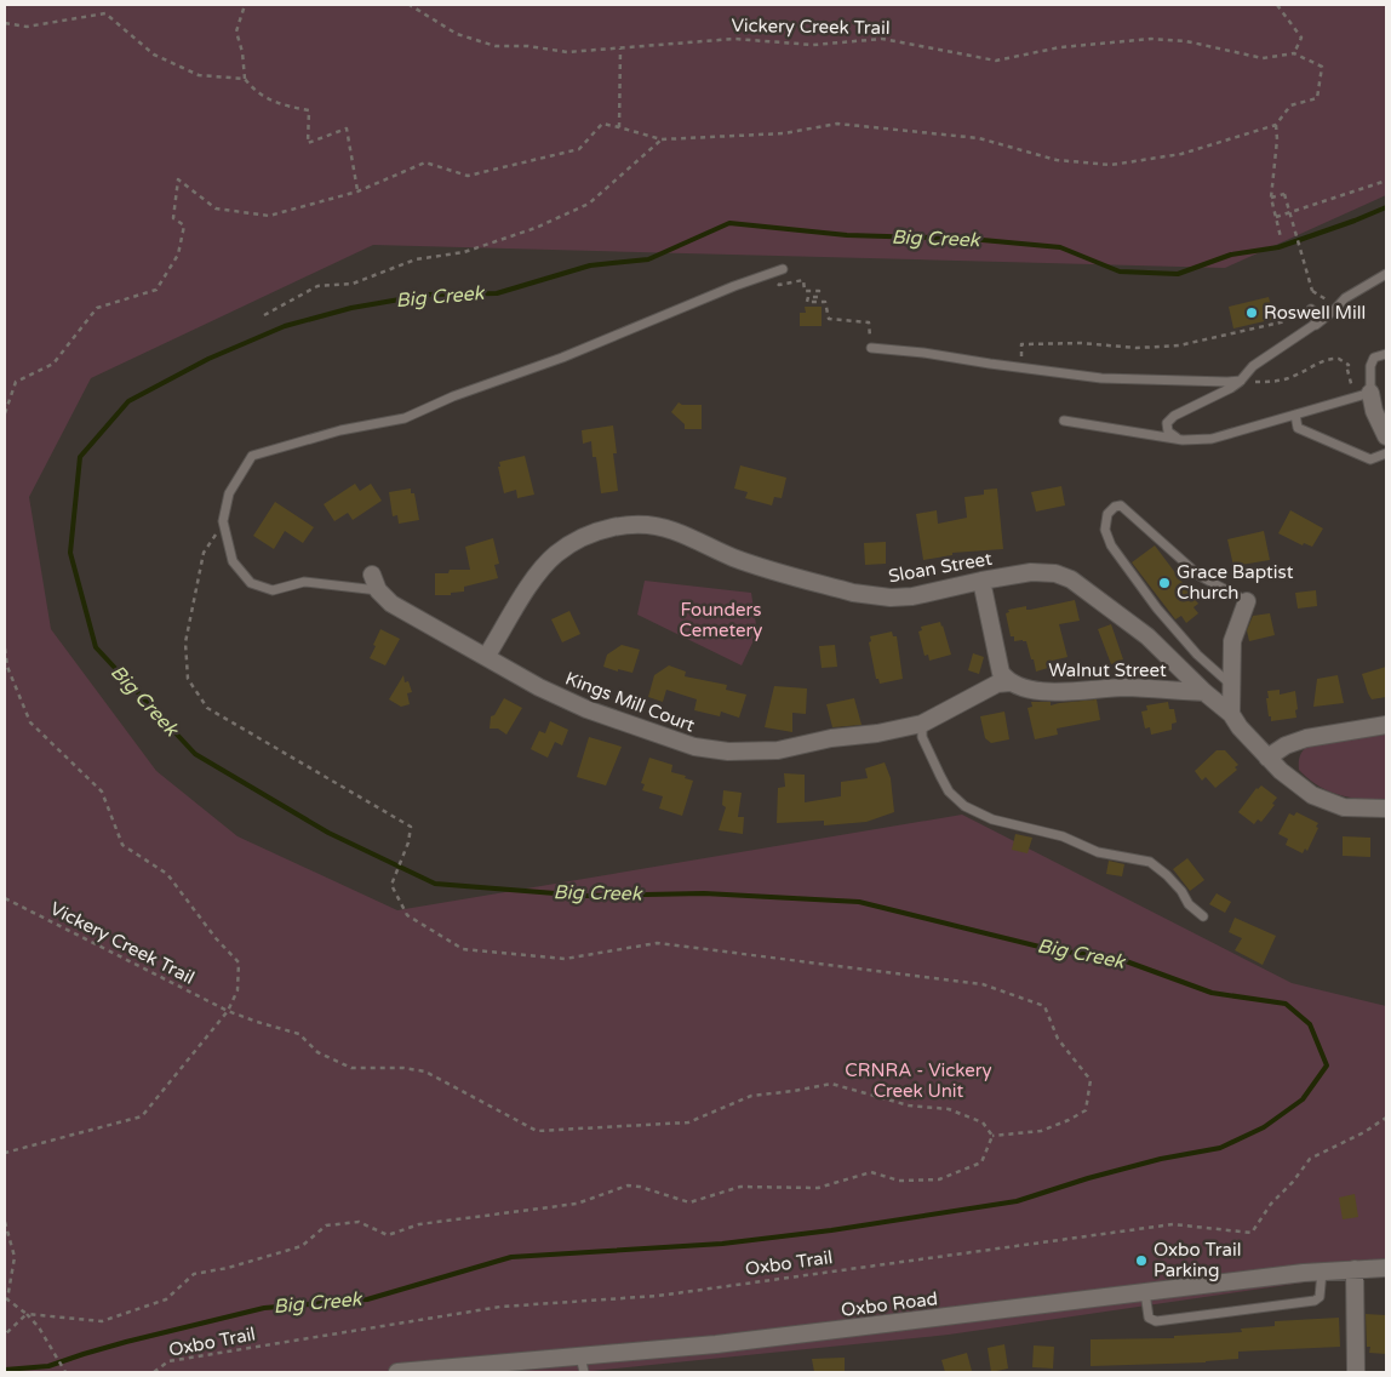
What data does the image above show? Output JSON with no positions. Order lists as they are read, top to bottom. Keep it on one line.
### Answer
{"streets":{"street":["Sloan Street","Walnut Street","Kings Mill Court","Oxbo Road"],"path":["Vickery Creek Trail","Oxbo Trail"]},"crossings":[["Sloan Street","Walnut Street"],["Sloan Street","Kings Mill Court"],["Walnut Street","Kings Mill Court"]],"water":["Big Creek"],"parks":["Founders Cemetery","CRNRA - Vickery Creek Unit"],"places":["Roswell Mill","Grace Baptist Church","Oxbo Trail Parking"]}
